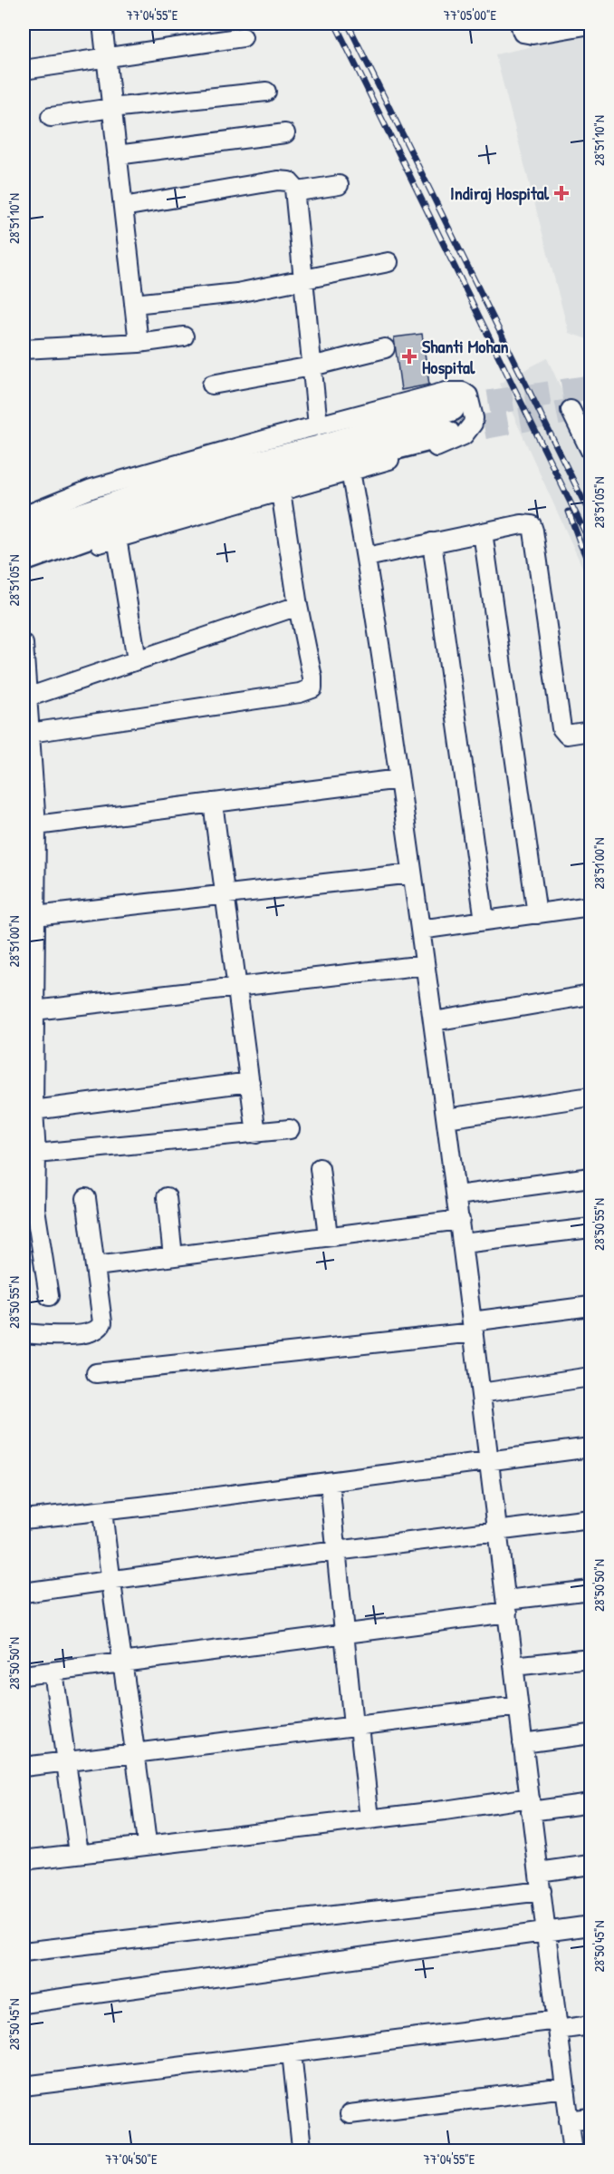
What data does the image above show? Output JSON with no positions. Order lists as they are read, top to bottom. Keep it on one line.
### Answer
{"places":{"health":["Indiraj Hospital","Shanti Mohan Hospital"]},"coordinates":["77°04'55\"E","77°05'00\"E","28°51'10\"N","28°51'05\"N","28°51'00\"N","28°50'55\"N","28°50'50\"N","28°50'45\"N","77°04'50\"E"]}
